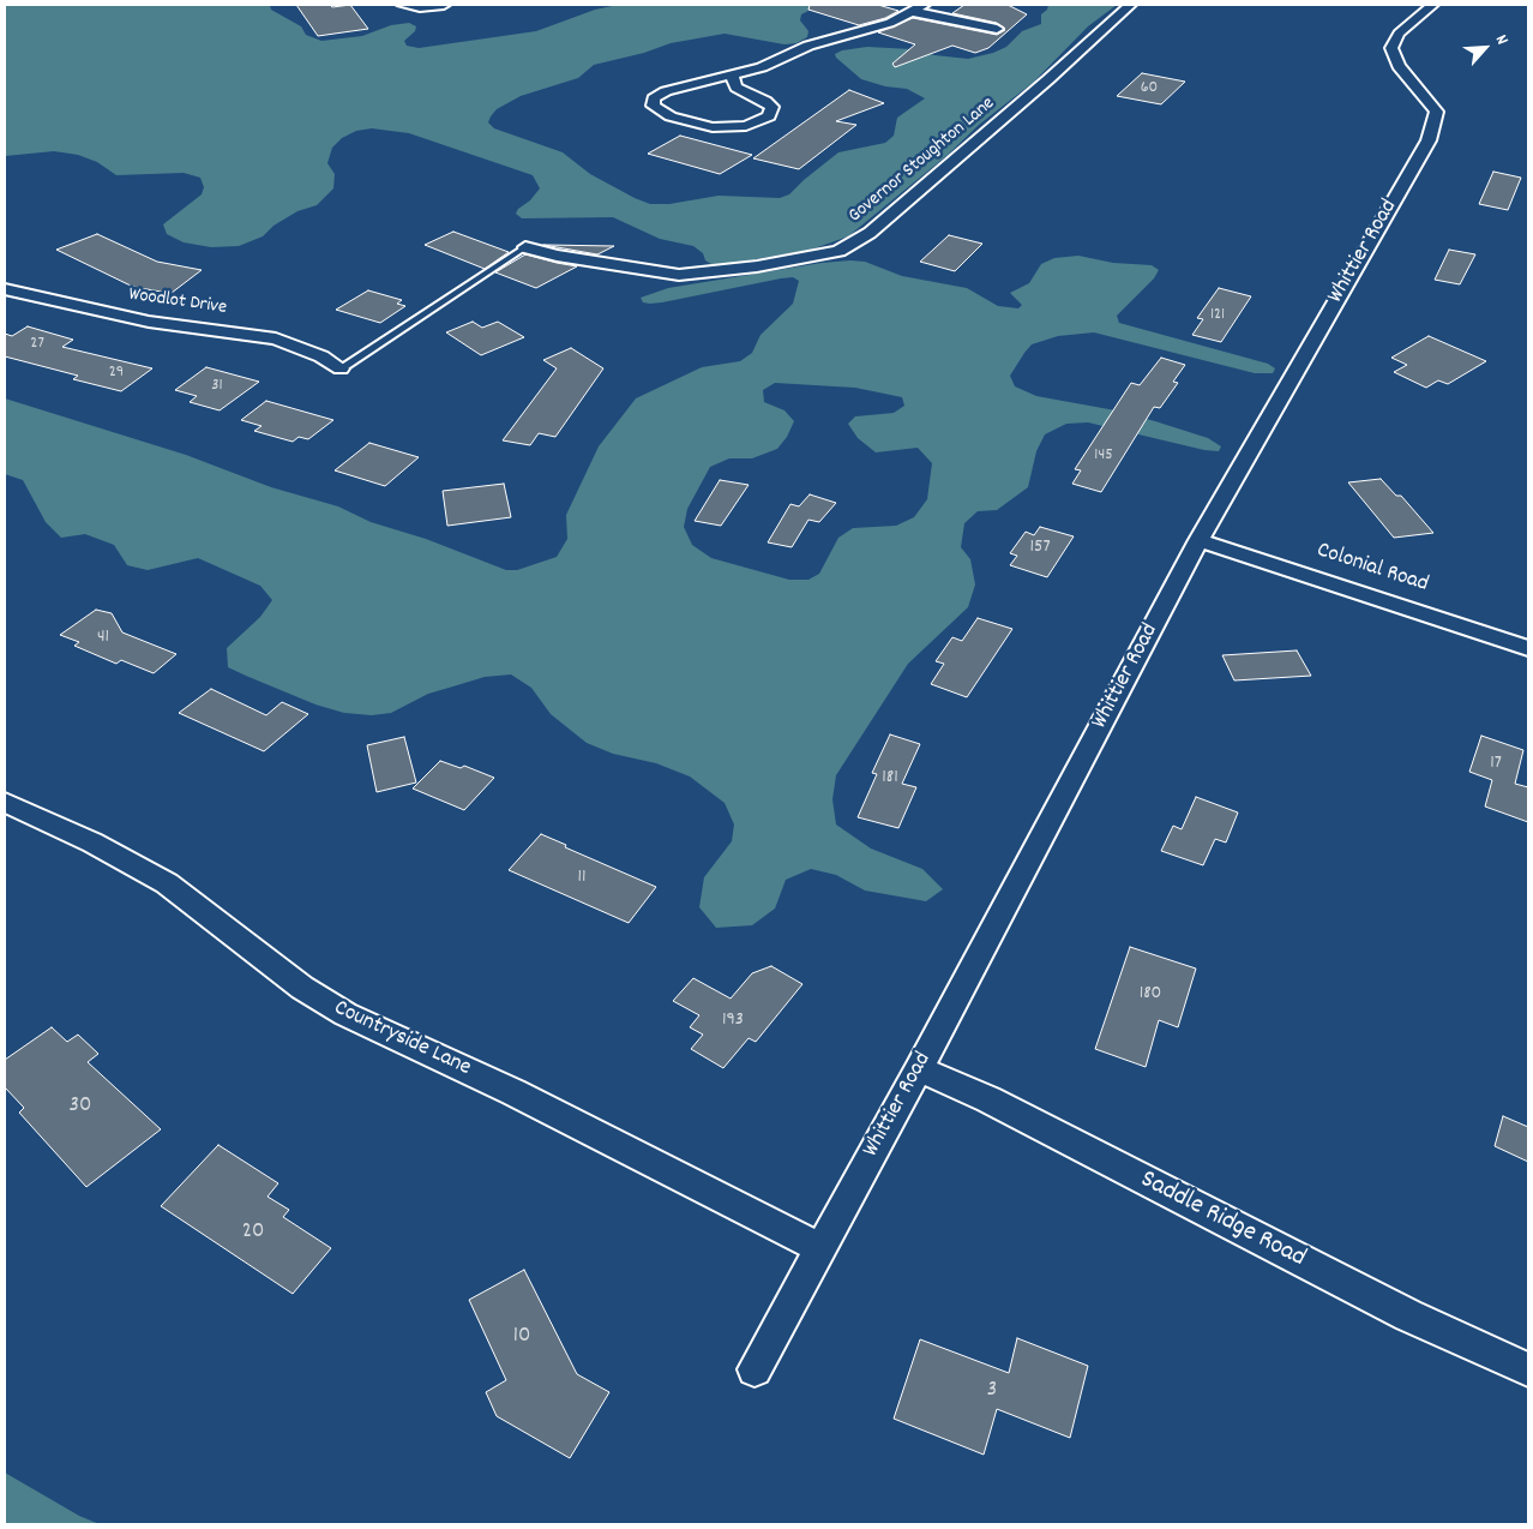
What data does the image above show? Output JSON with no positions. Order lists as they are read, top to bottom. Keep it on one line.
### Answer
{"streets":{"street":["Governor Stoughton Lane","Whittier Road","Woodlot Drive","Colonial Road","Countryside Lane","Saddle Ridge Road"]},"crossings":[["Whittier Road","Colonial Road"],["Whittier Road","Countryside Lane"],["Whittier Road","Saddle Ridge Road"]],"house_numbers":["60","121","27","29","31","145","157","41","17","181","11","180","193","30","20","10","3"],"north":"top right"}
